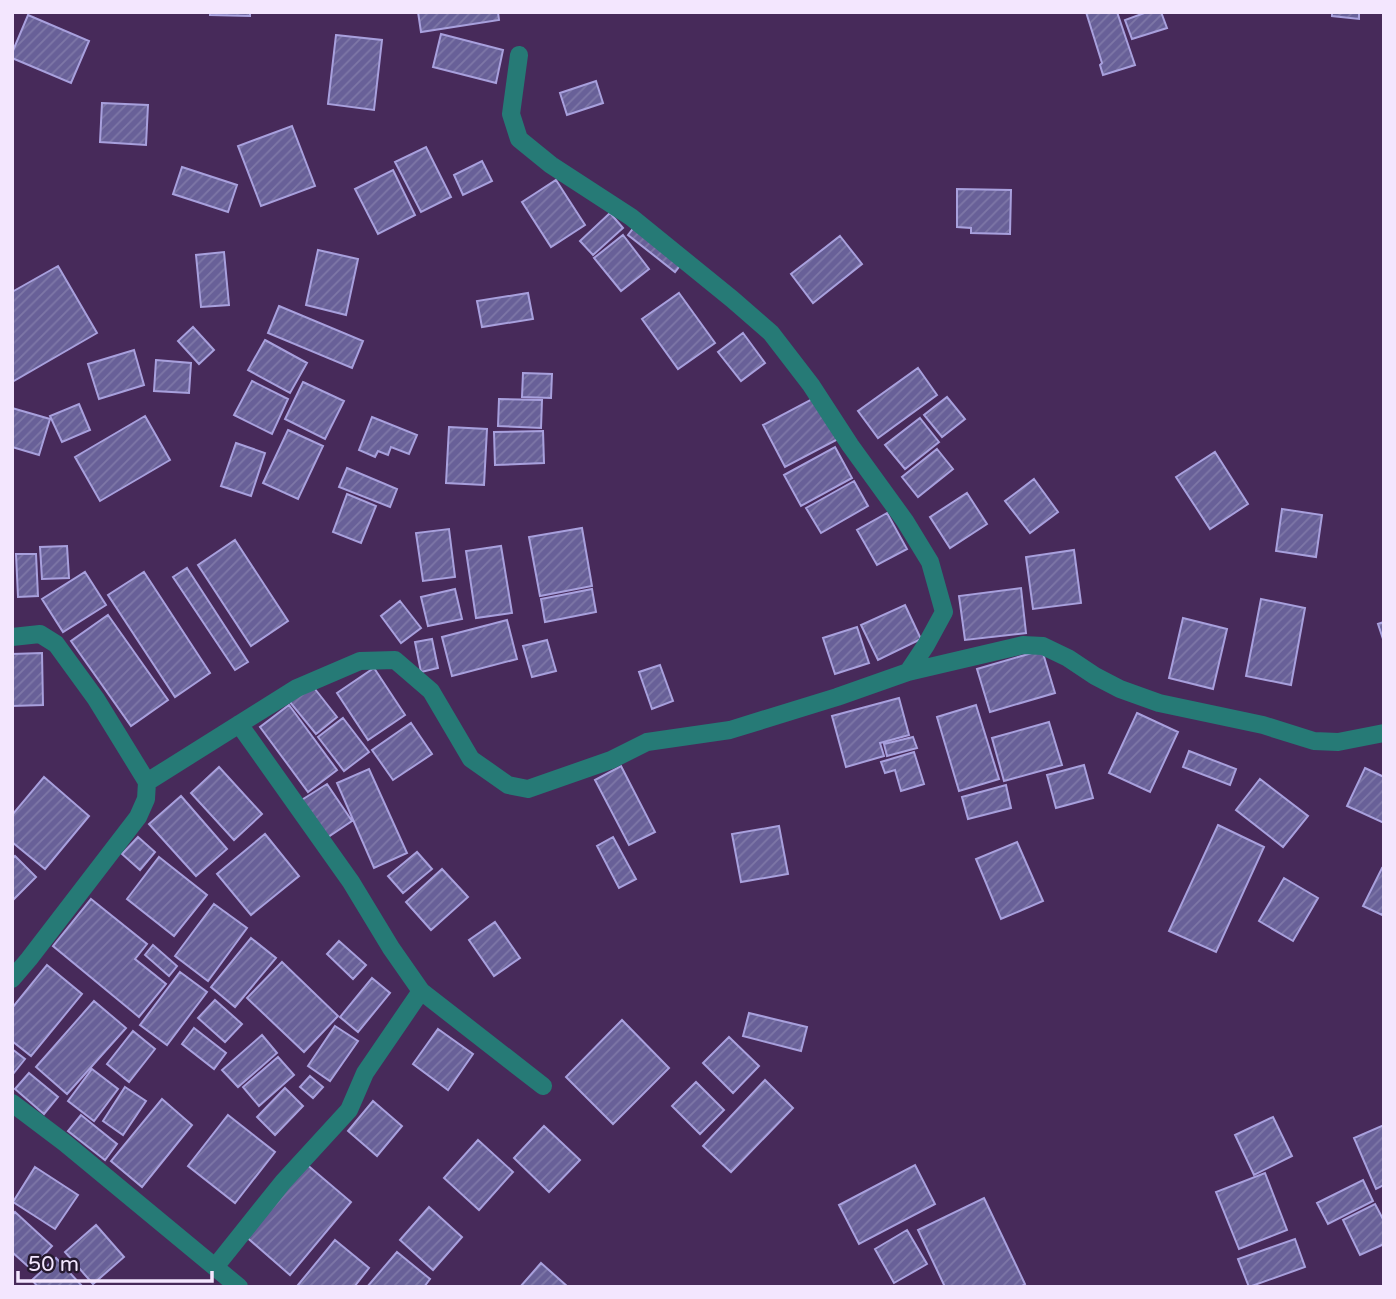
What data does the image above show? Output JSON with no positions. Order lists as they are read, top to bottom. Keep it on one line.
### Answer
{"scale_bar":"50 m"}
